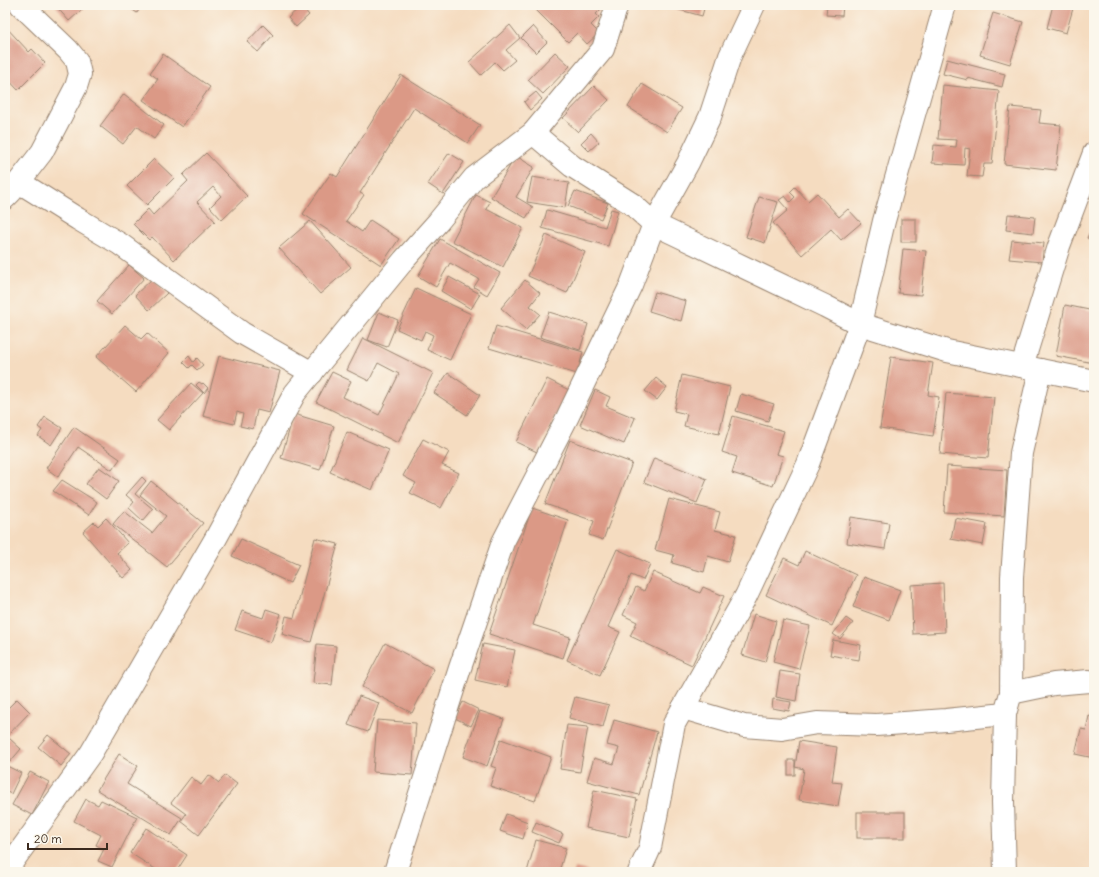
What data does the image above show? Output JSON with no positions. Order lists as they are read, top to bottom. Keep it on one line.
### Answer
{"scale_bar":"20 m"}
